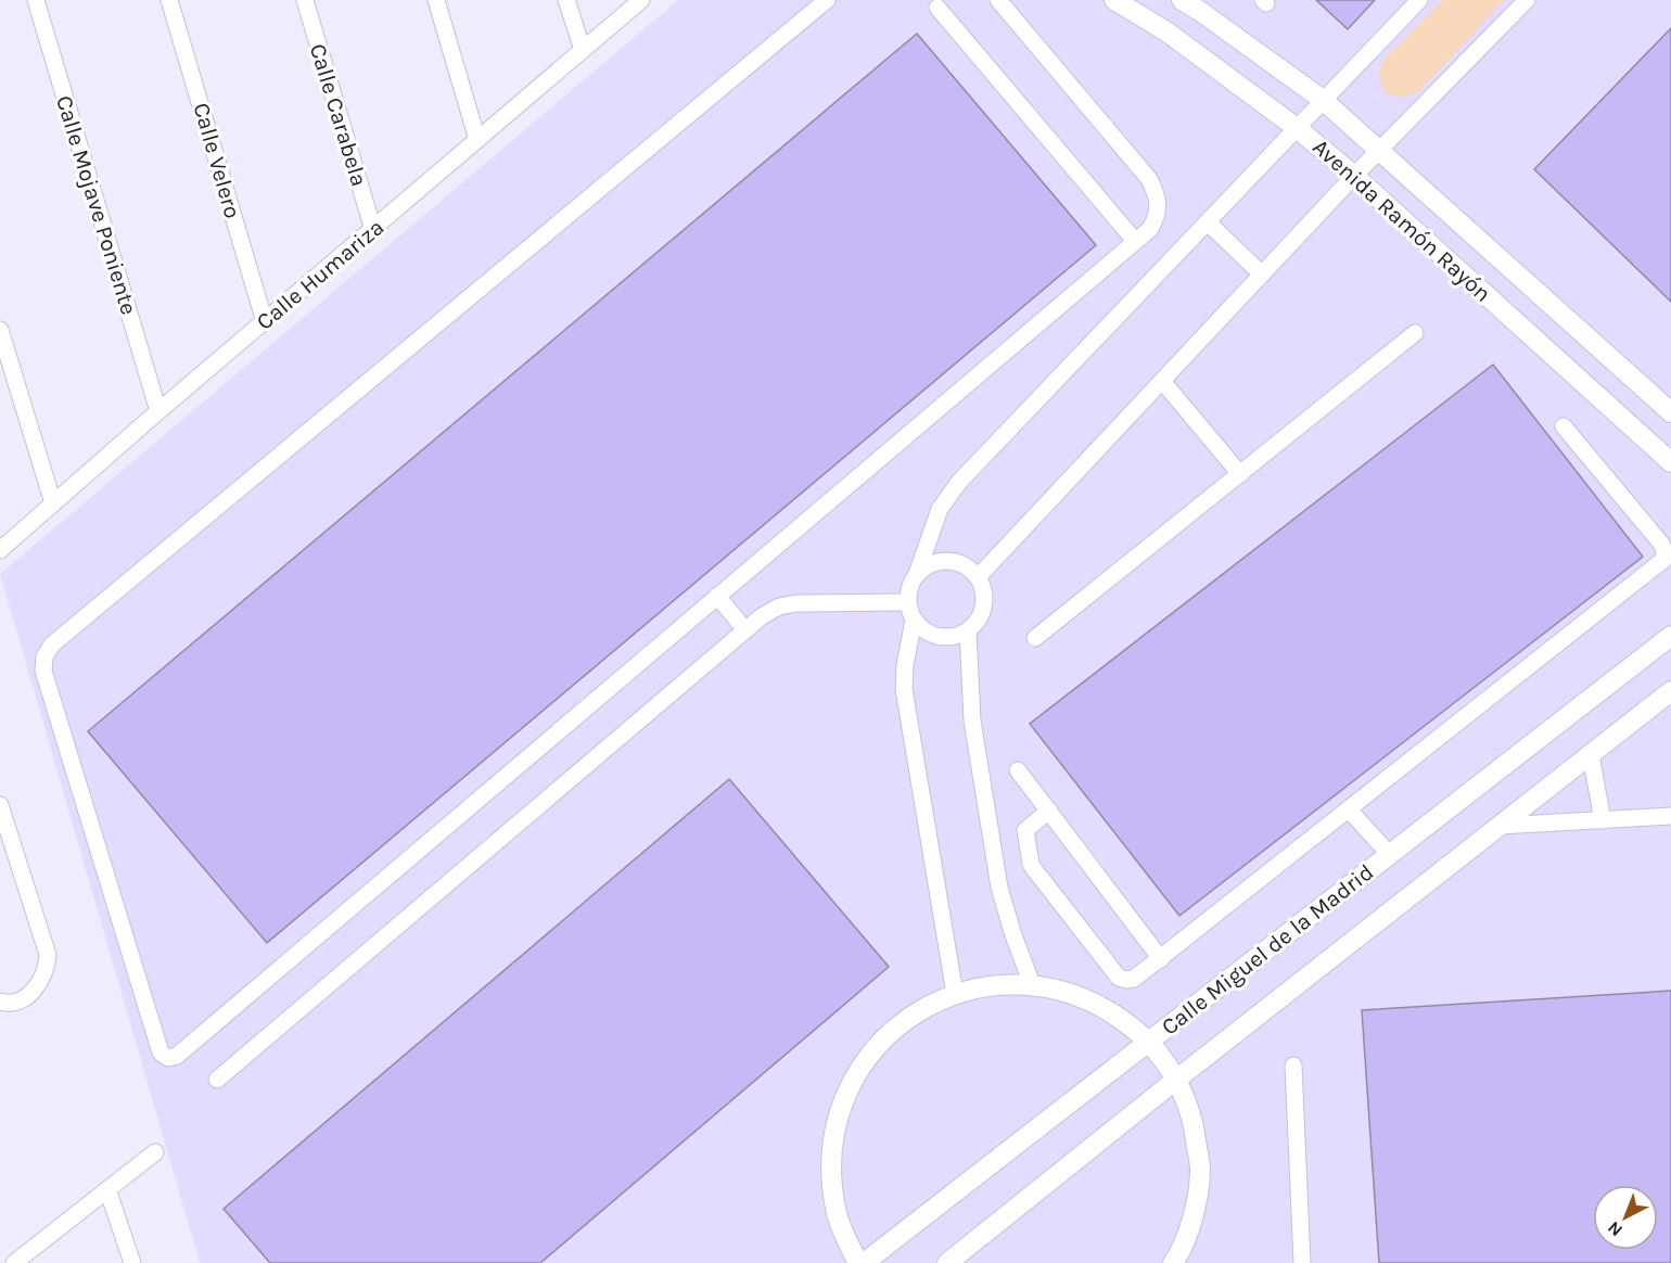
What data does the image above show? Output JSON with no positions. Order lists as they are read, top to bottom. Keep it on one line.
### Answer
{"streets":{"main road":["Avenida Ramón Rayón","Calle Miguel de la Madrid"],"street":["Calle Carabela","Calle Velero","Calle Mojave Poniente","Calle Humariza"]},"crossings":[["Calle Carabela","Calle Humariza"],["Calle Velero","Calle Humariza"],["Calle Mojave Poniente","Calle Humariza"]],"north":"bottom left"}
